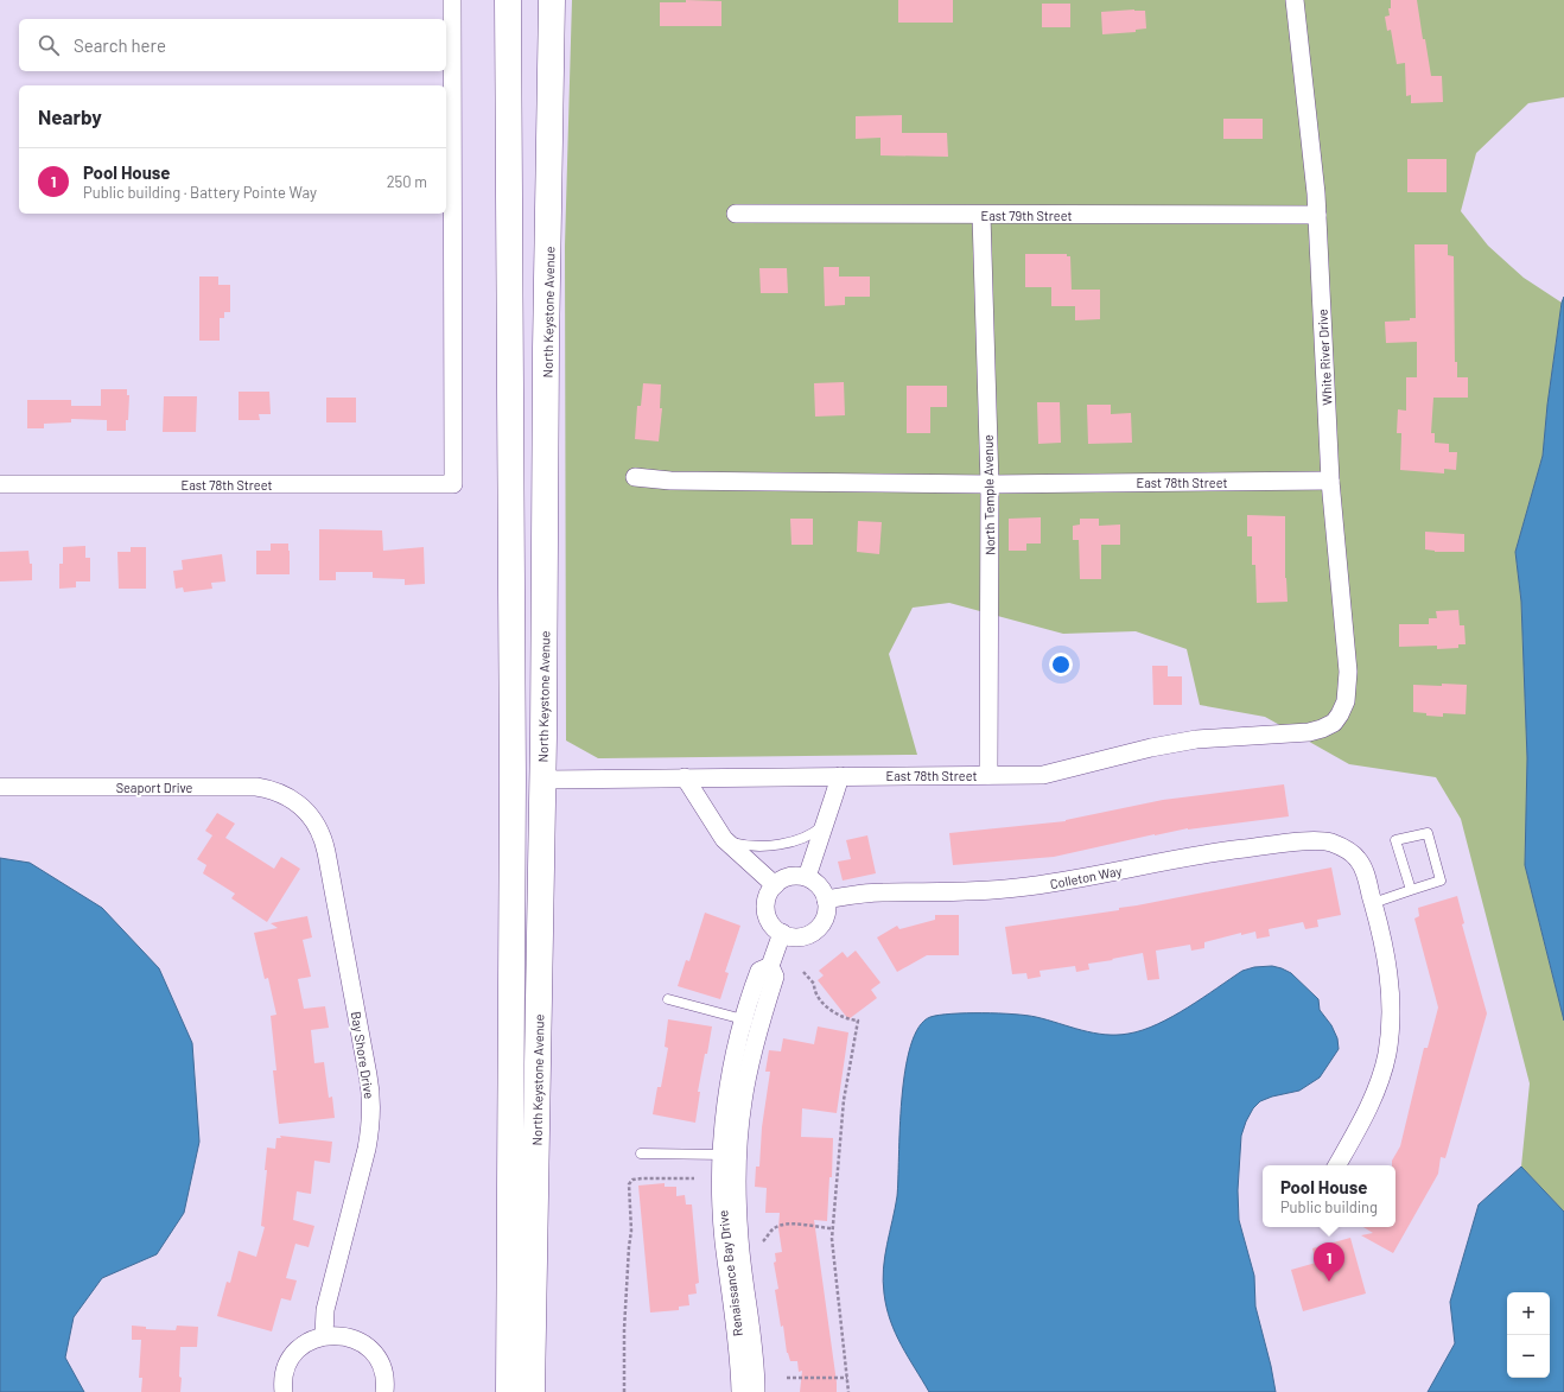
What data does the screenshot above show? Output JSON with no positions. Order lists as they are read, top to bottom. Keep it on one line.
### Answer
{"streets":{"main road":["North Keystone Avenue"],"street":["East 79th Street","White River Drive","East 78th Street","North Temple Avenue","Seaport Drive","Colleton Way","Bay Shore Drive","Renaissance Bay Drive"]},"crossings":[["East 79th Street","White River Drive"],["East 79th Street","North Temple Avenue"],["North Keystone Avenue","East 78th Street"],["White River Drive","East 78th Street"],["East 78th Street","North Temple Avenue"],["Seaport Drive","Bay Shore Drive"],["Colleton Way","Renaissance Bay Drive"]],"page":{"search":"Search here","heading":"Nearby","list":[{"mark":"1","name":"Pool House","note":"Public building · Battery Pointe Way","value":"250 m"}],"popup":["Pool House","Public building"],"pins":"1","map_buttons":["+","−"]}}
